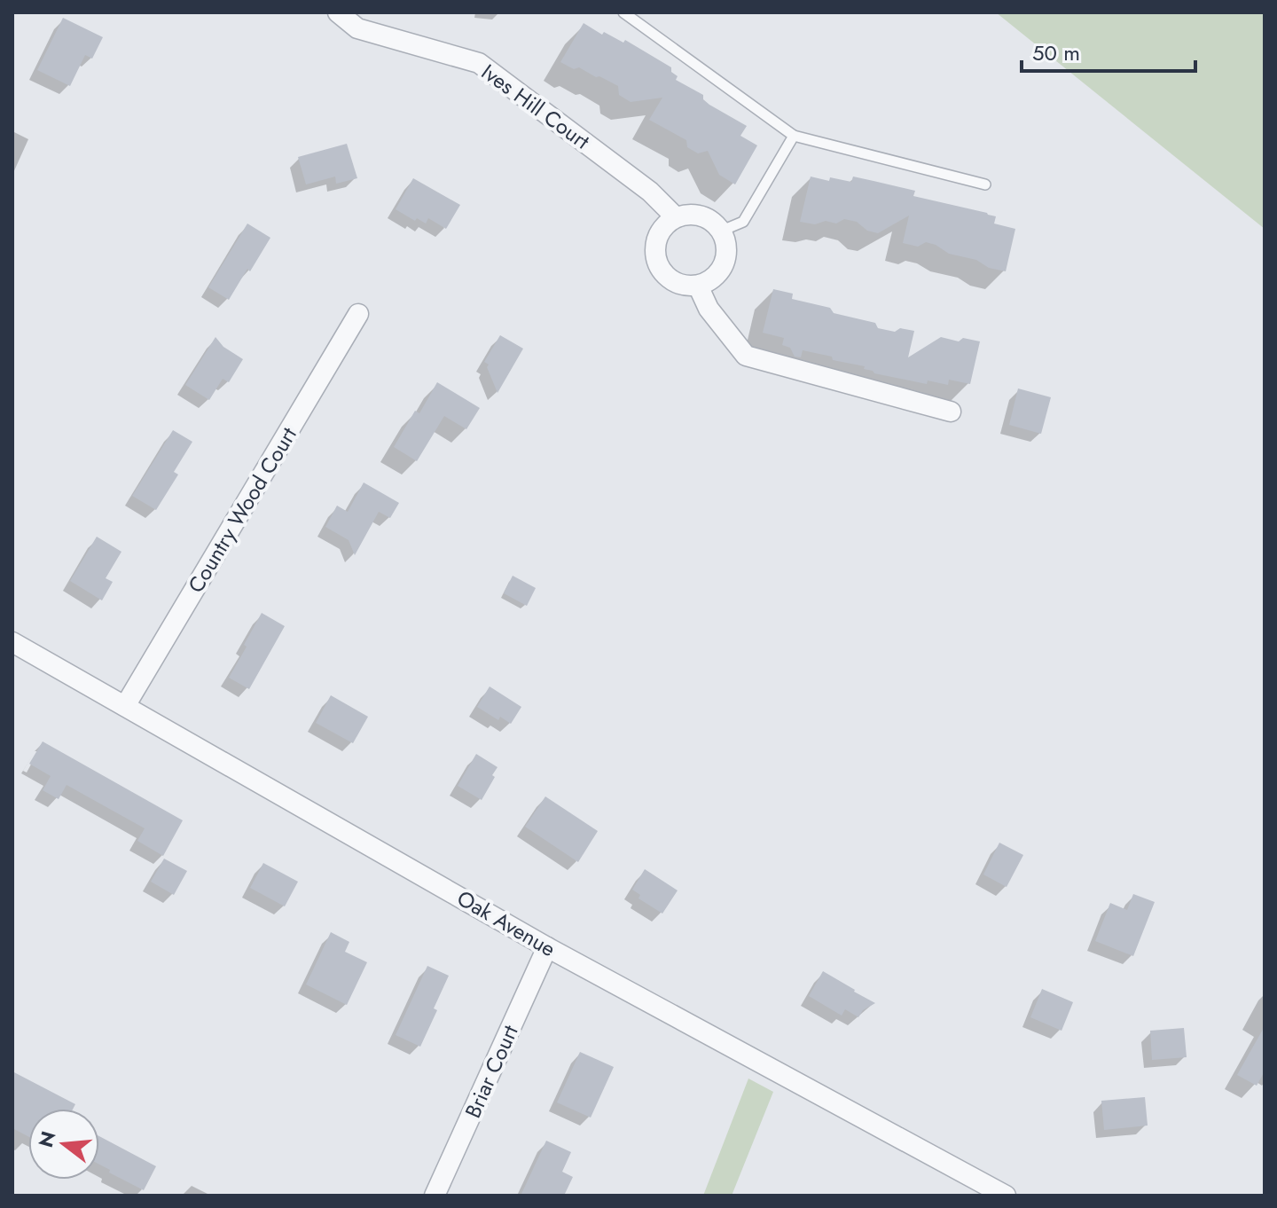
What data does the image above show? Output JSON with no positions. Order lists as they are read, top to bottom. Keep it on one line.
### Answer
{"streets":{"street":["Ives Hill Court","Country Wood Court","Oak Avenue","Briar Court"]},"crossings":[["Country Wood Court","Oak Avenue"],["Oak Avenue","Briar Court"]],"scale_bar":"50 m","north":"left"}
